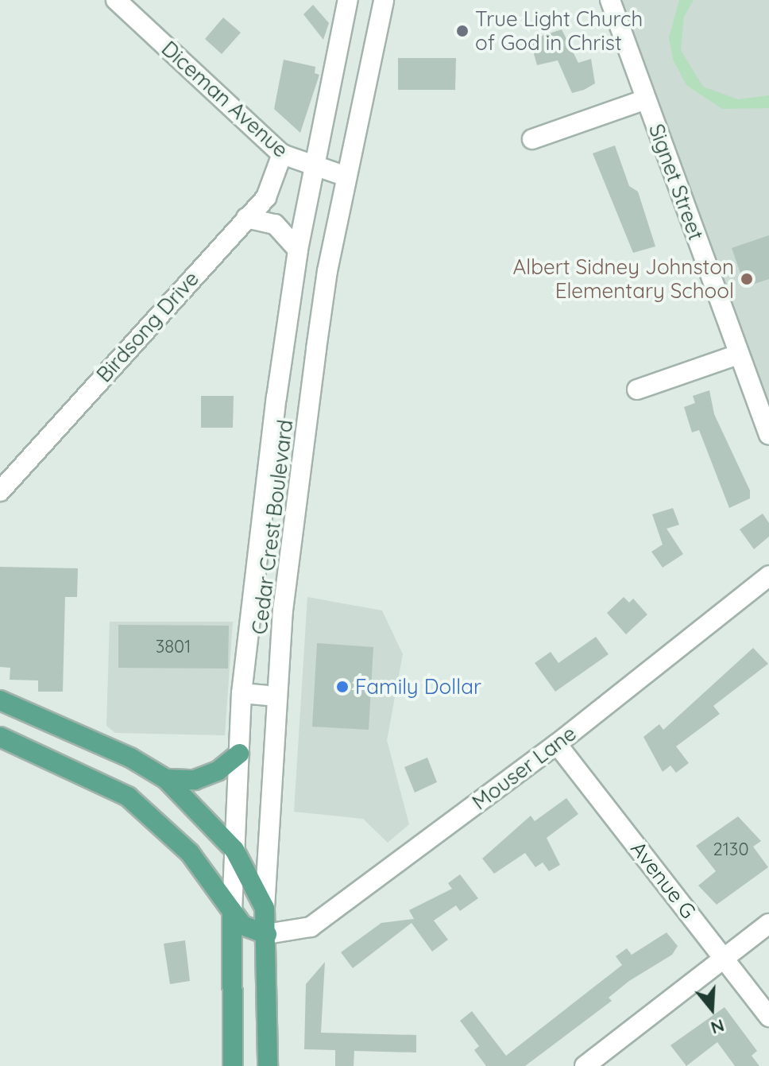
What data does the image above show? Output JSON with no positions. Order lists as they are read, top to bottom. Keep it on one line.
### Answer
{"streets":{"main road":["Cedar Crest Boulevard"],"street":["Diceman Avenue","Signet Street","Birdsong Drive","Mouser Lane","Avenue G"]},"crossings":[["Diceman Avenue","Birdsong Drive"],["Diceman Avenue","Cedar Crest Boulevard"],["Cedar Crest Boulevard","Mouser Lane"],["Mouser Lane","Avenue G"]],"places":["True Light Church of God in Christ","Albert Sidney Johnston Elementary School","Family Dollar"],"house_numbers":["3801","2130"],"north":"bottom"}
